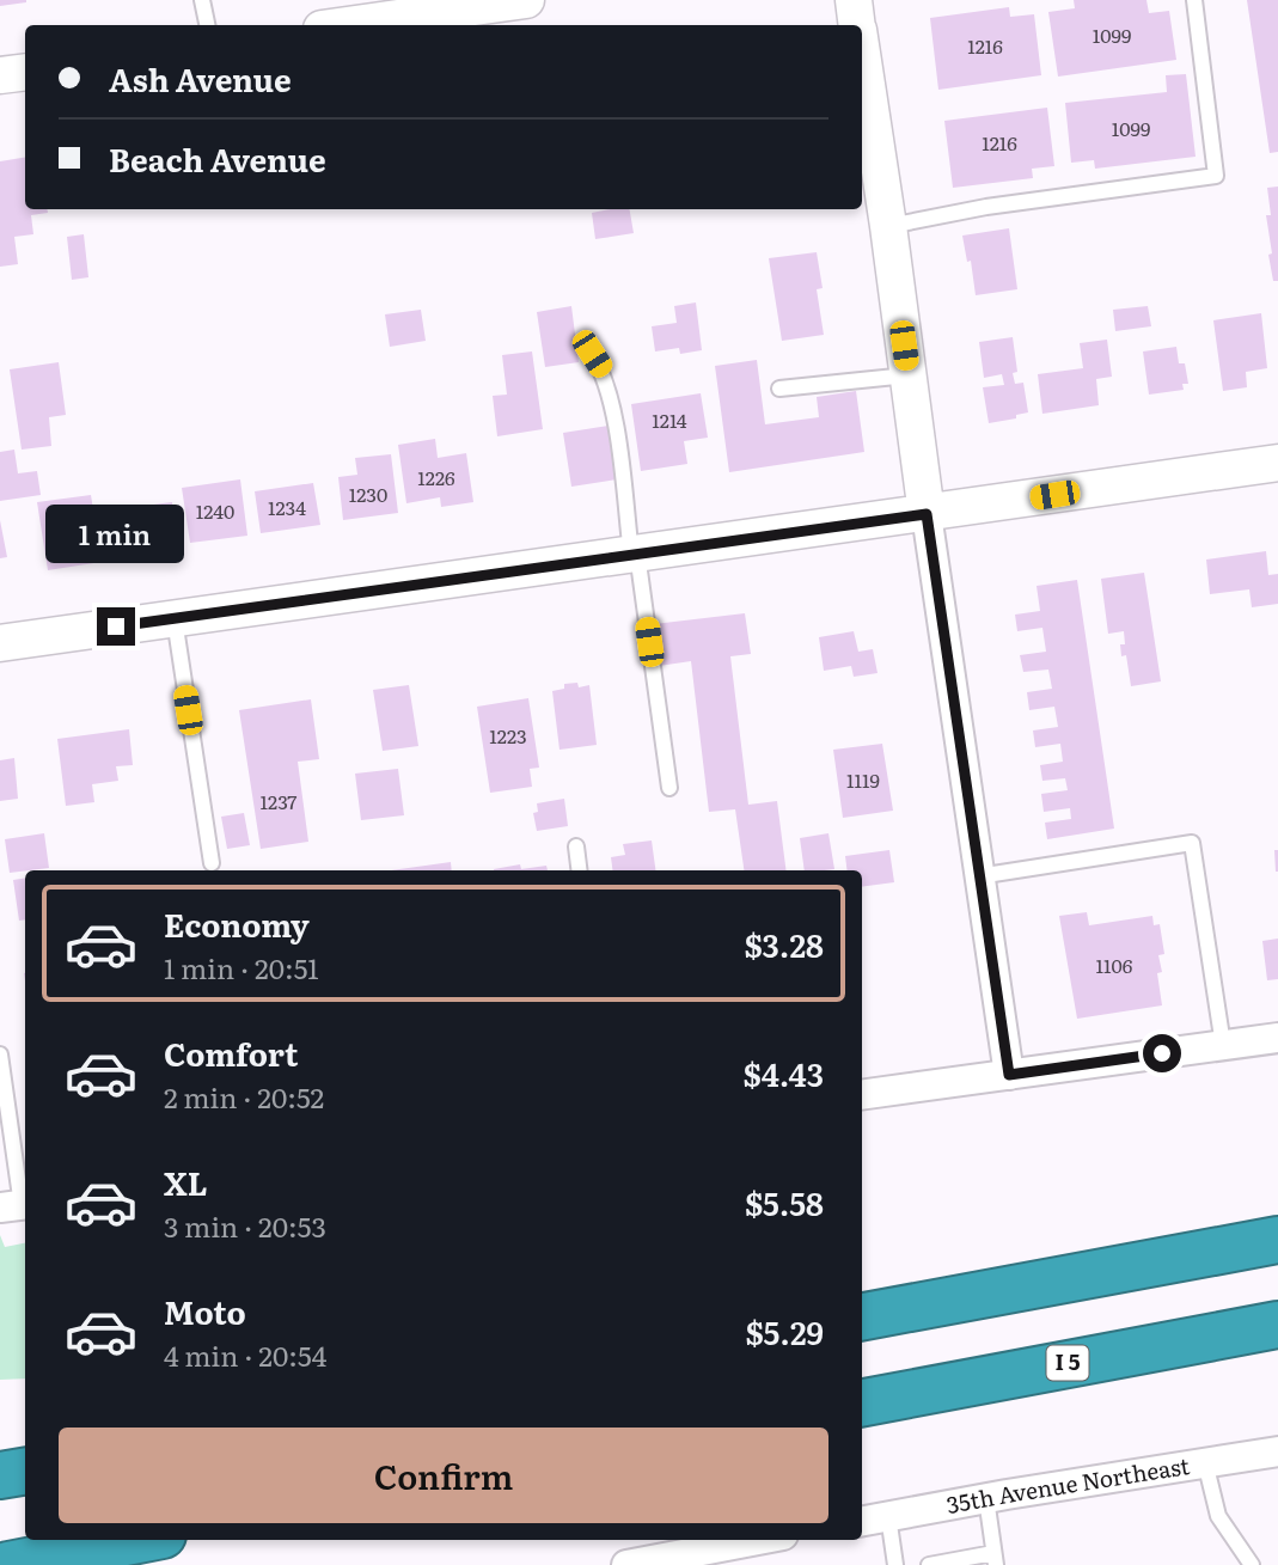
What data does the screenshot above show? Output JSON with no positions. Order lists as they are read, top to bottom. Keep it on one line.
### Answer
{"streets":{"highway":["I 5"],"street":["35th Avenue Northeast"]},"house_numbers":["1099","1216","1099","1216","1214","1226","1230","1234","1240","1223","1119","1237","1106"],"page":{"banner":["Ash Avenue","Beach Avenue"],"bubble":"1 min","list":[{"name":"Economy","note":"1 min · 20:51","value":"$3.28"},{"name":"Comfort","note":"2 min · 20:52","value":"$4.43"},{"name":"XL","note":"3 min · 20:53","value":"$5.58"},{"name":"Moto","note":"4 min · 20:54","value":"$5.29"}],"buttons":"Confirm"}}
